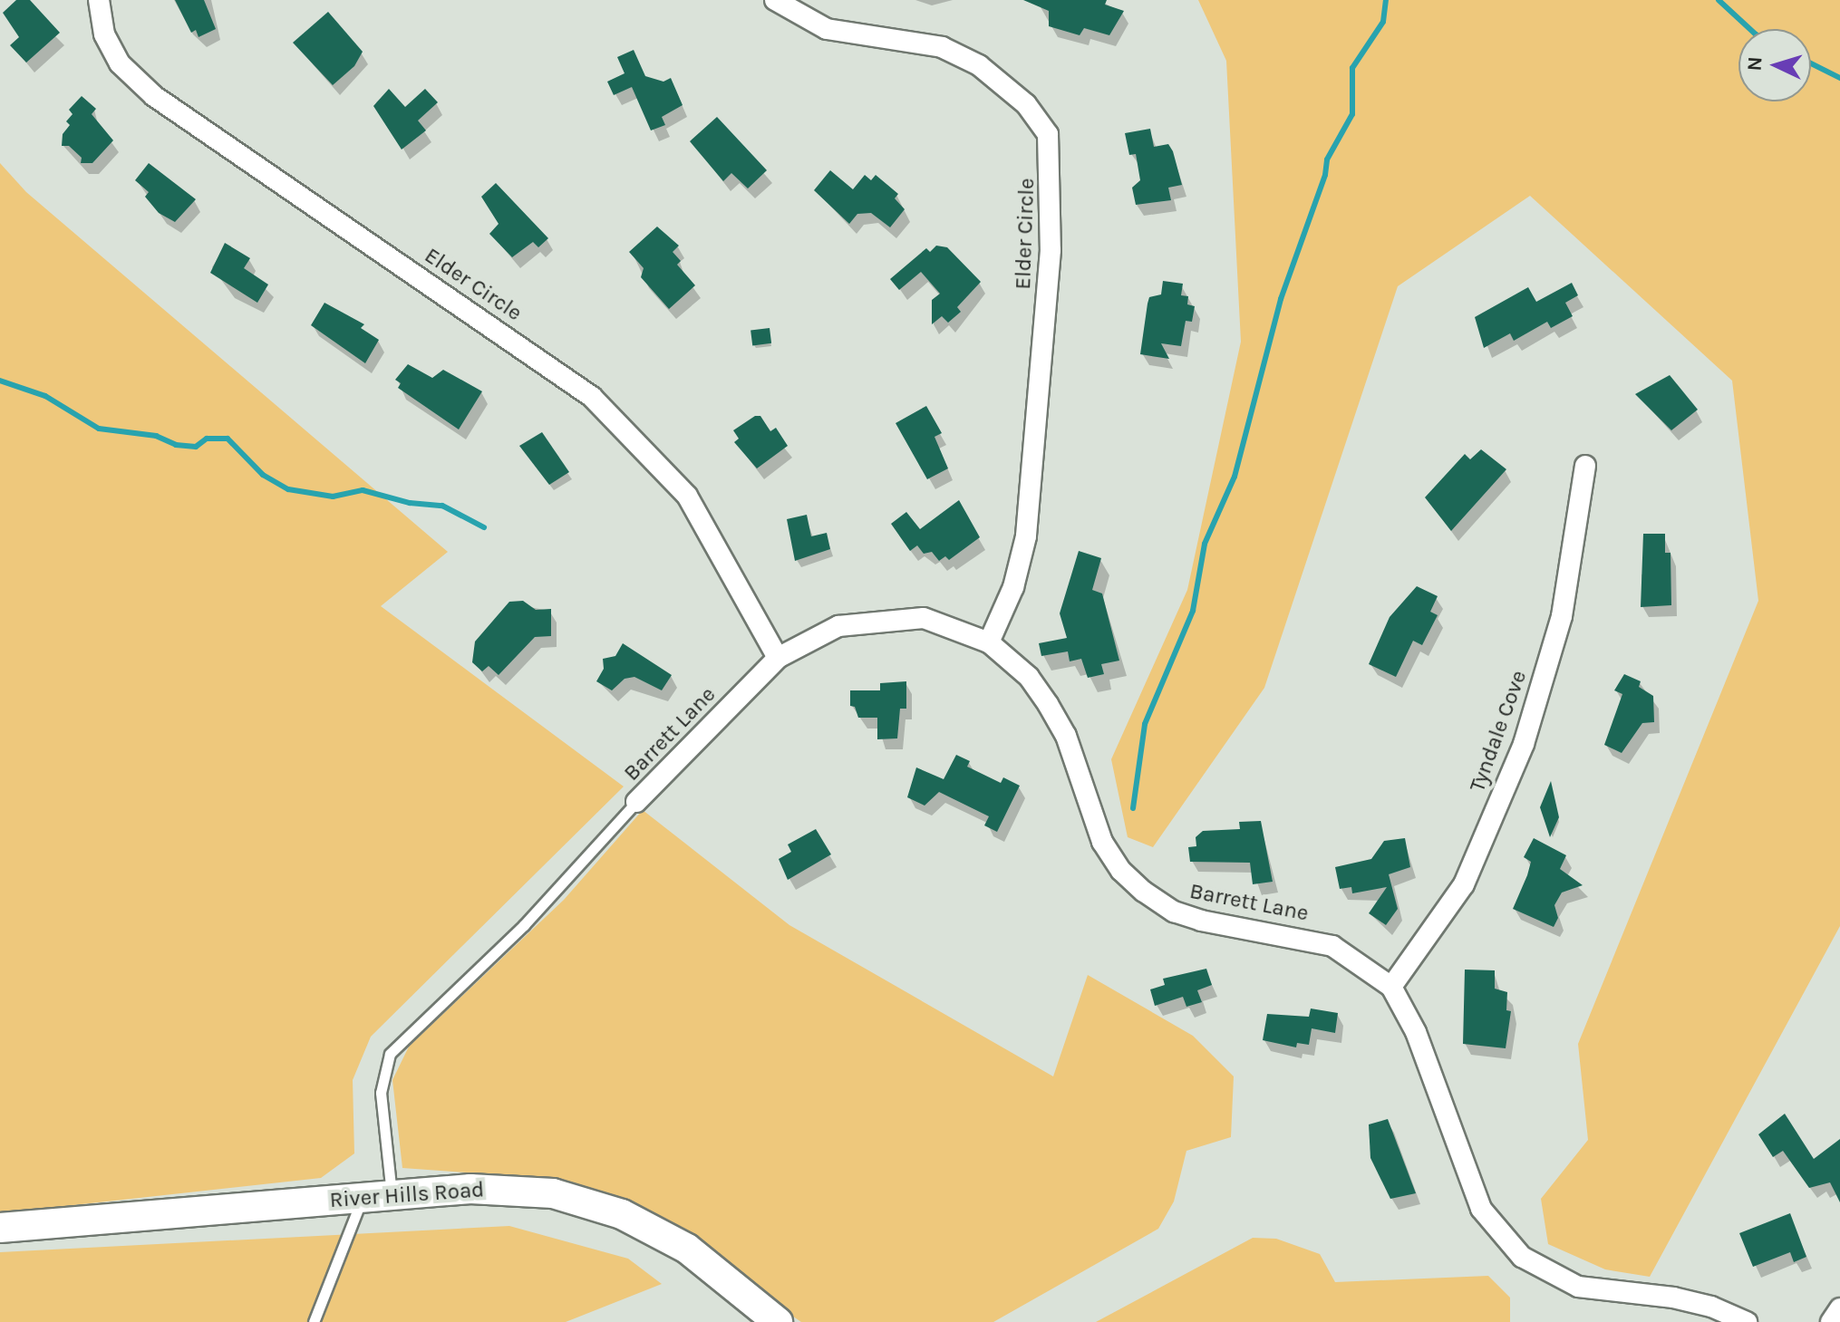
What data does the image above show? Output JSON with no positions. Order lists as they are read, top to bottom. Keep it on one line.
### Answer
{"streets":{"street":["Elder Circle","Tyndale Cove","Barrett Lane","River Hills Road"]},"crossings":[["Elder Circle","Barrett Lane"],["Tyndale Cove","Barrett Lane"]],"north":"left"}
